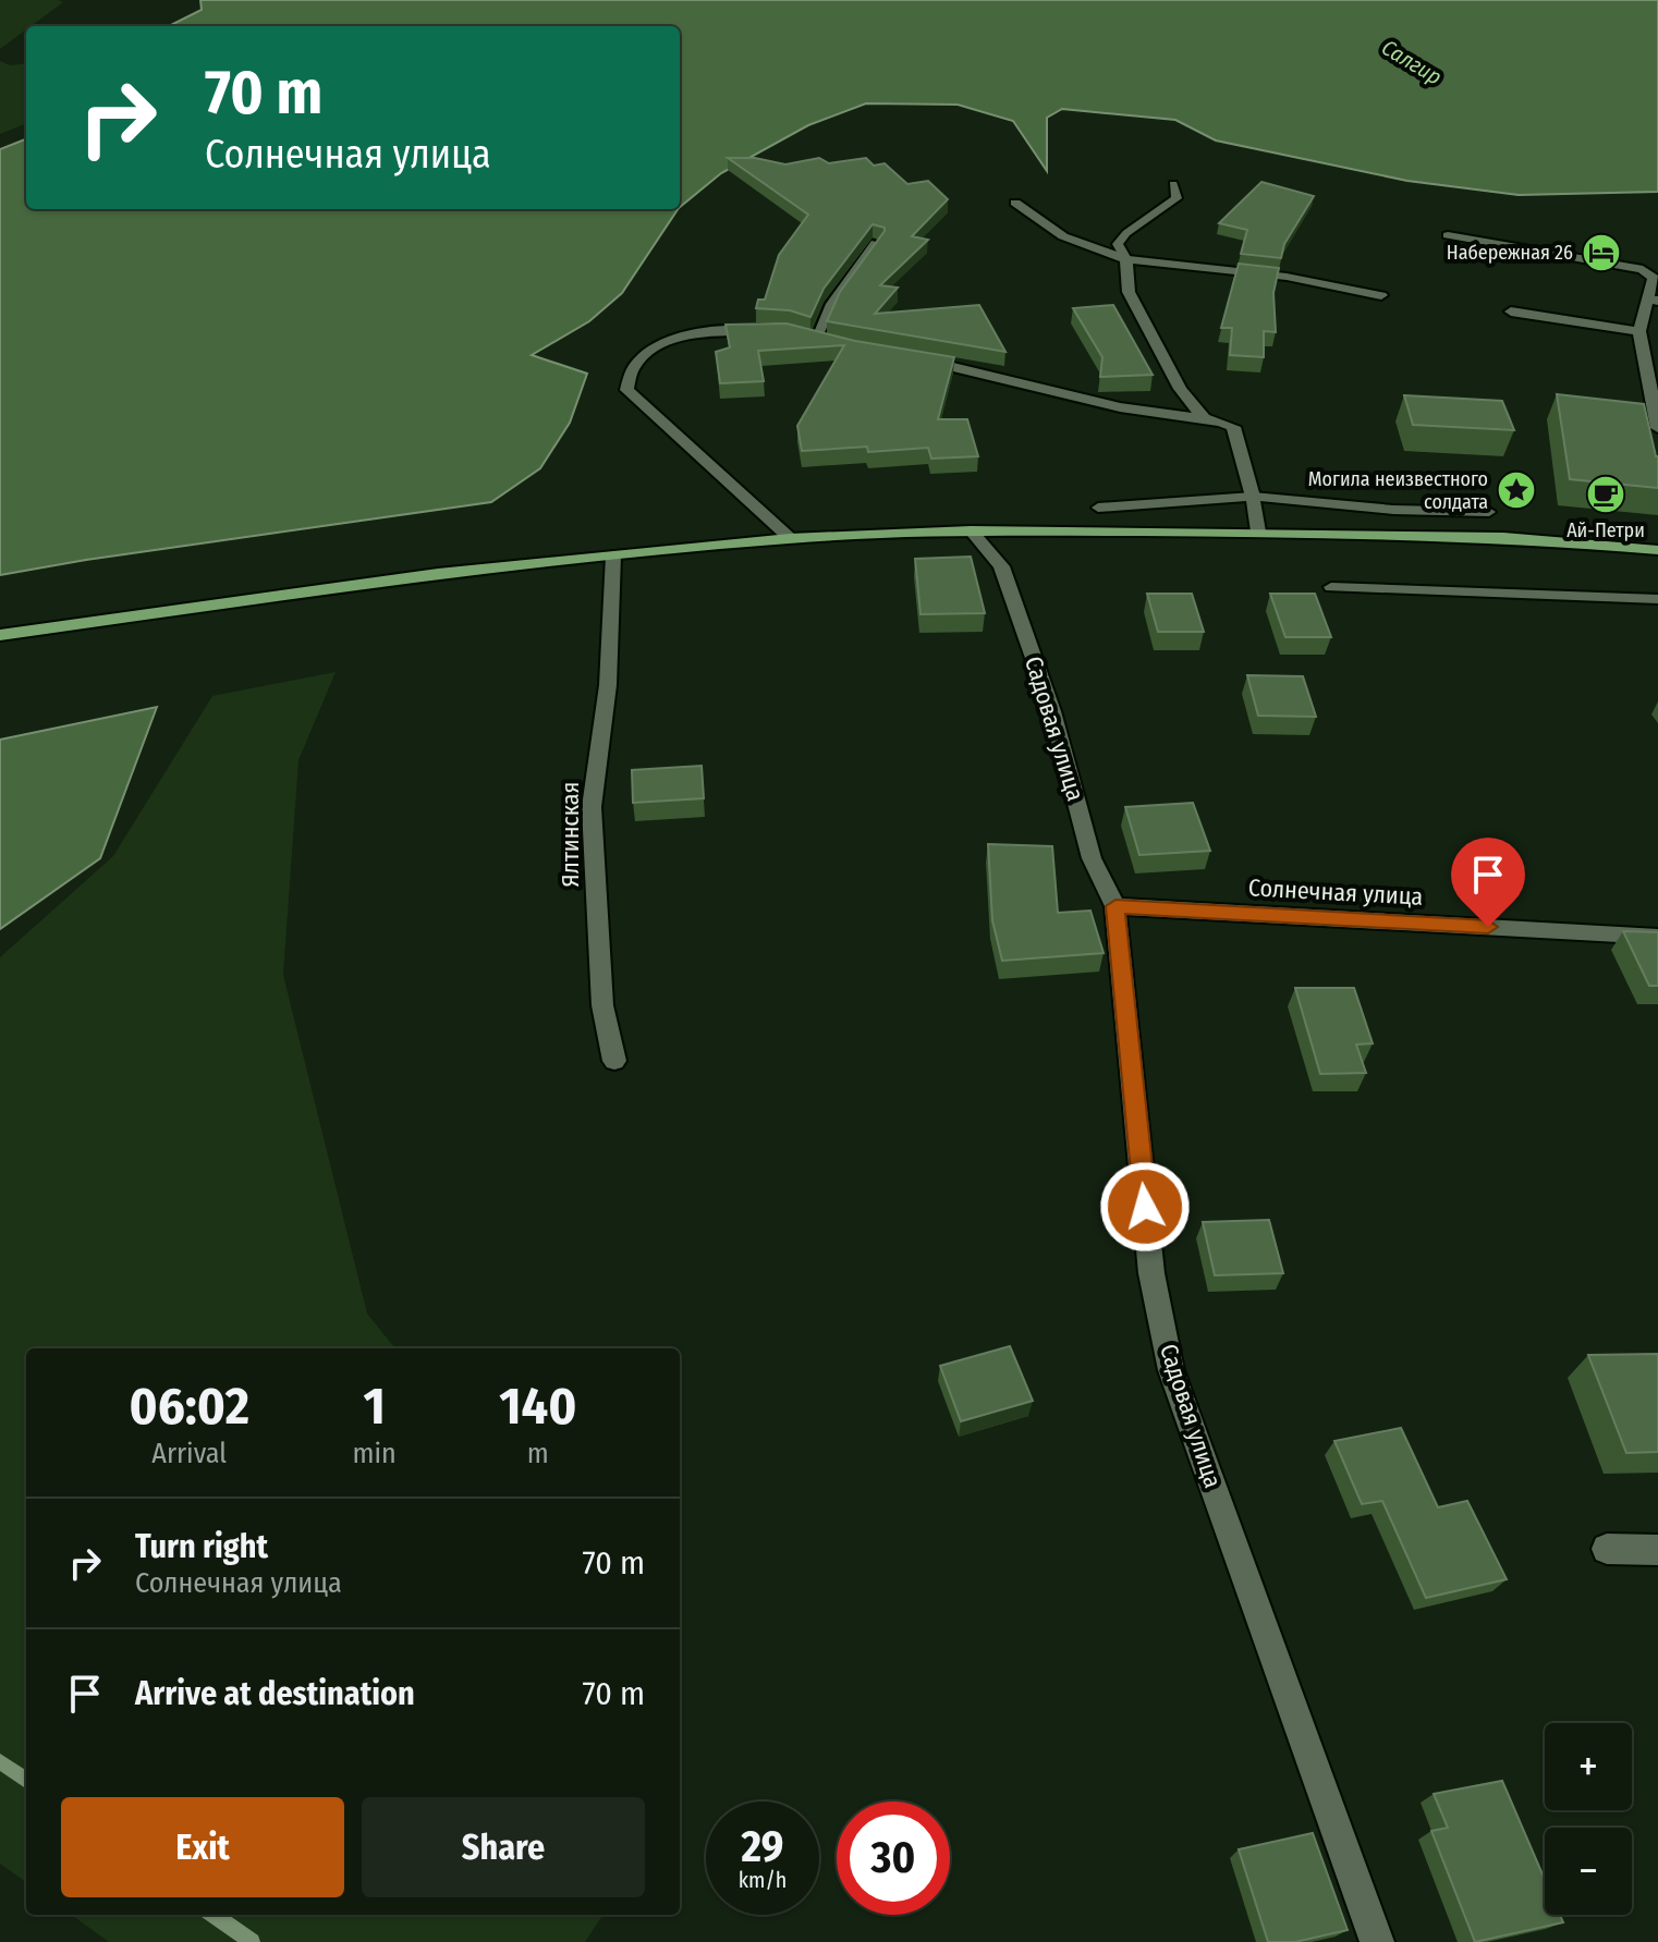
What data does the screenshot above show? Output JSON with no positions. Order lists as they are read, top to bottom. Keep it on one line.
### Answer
{"streets":{"street":["Садовая улица","Ялтинская","Солнечная улица"]},"crossings":[["Садовая улица","Солнечная улица"]],"water":["Салгир"],"places":{"hotel":["Набережная 26"],"place":["Могила неизвестного солдата"],"cafe":["Ай-Петри"]},"page":{"turn":["70 m","Солнечная улица"],"eta":["06:02","Arrival","1","min","140","m"],"list":[{"name":"Turn right","note":"Солнечная улица","value":"70 m"},{"name":"Arrive at destination","value":"70 m"}],"map_buttons":["+","−"],"buttons":["Exit","Share"],"speed":"29 km/h","limit":"30"}}
